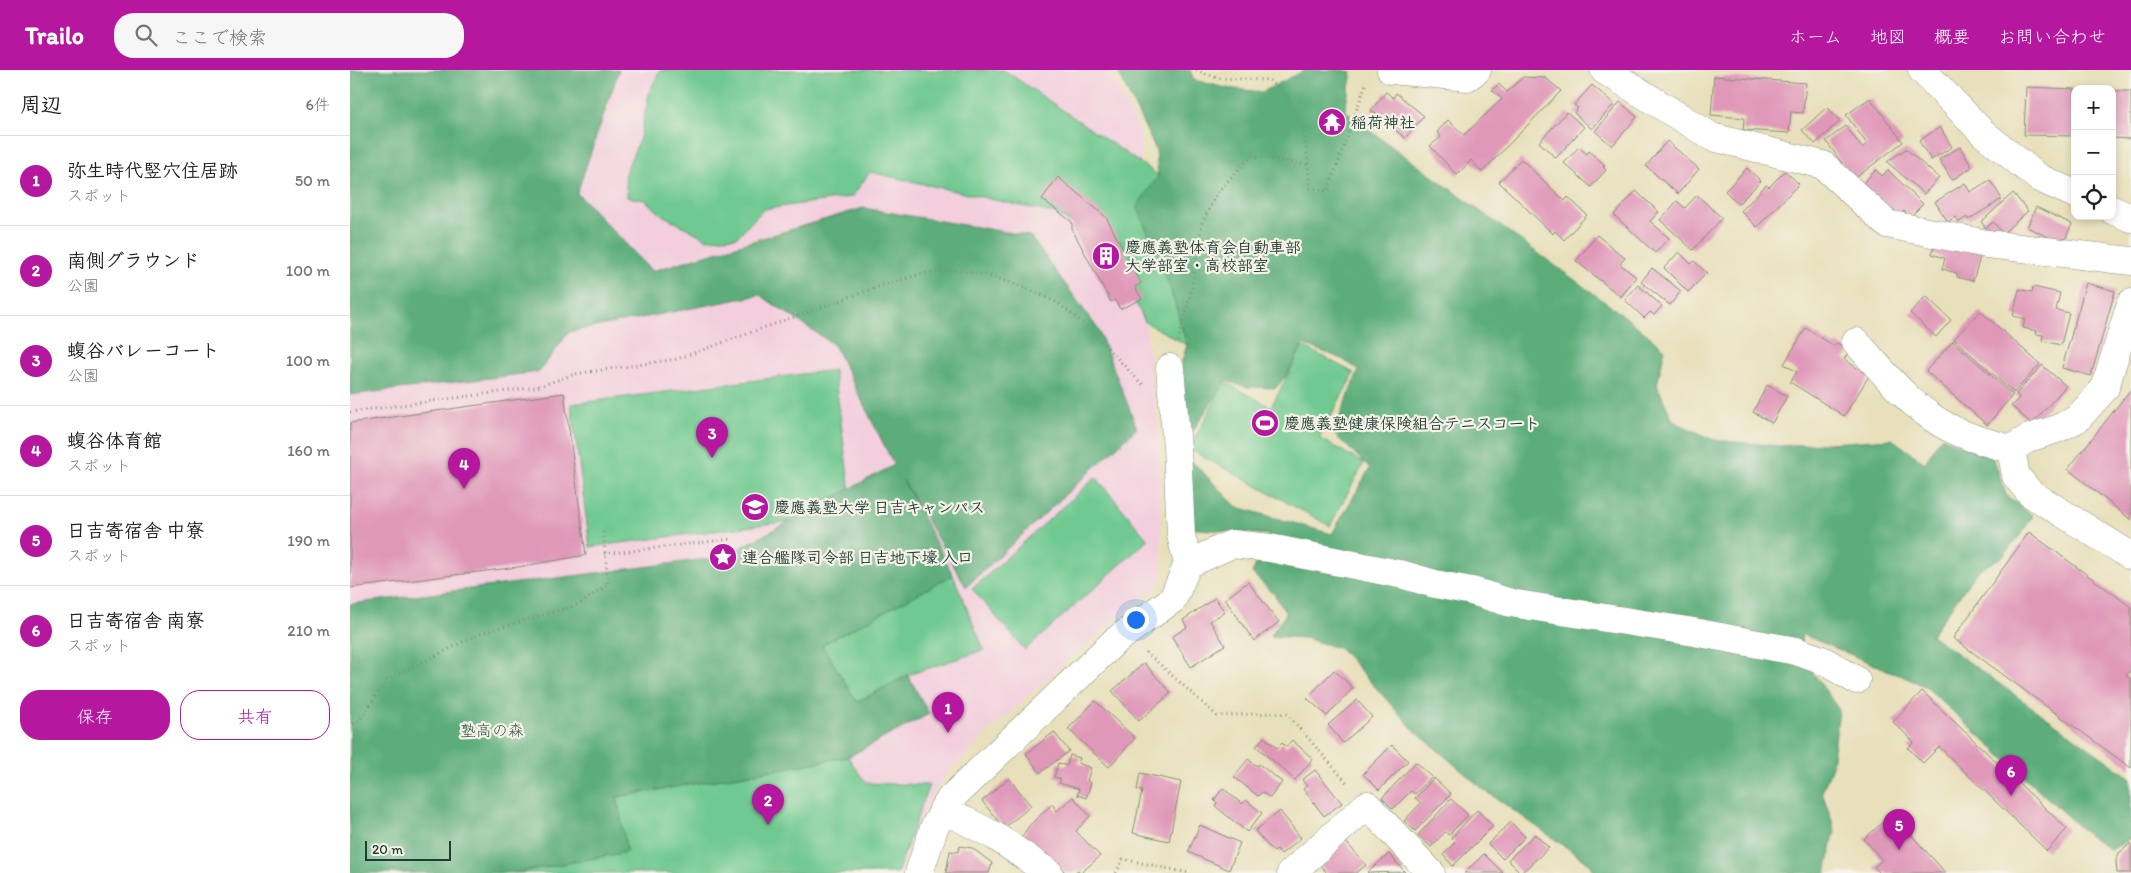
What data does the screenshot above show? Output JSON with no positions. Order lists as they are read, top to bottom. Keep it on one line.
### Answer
{"parks":["塾高の森"],"places":{"temple":["稲荷神社"],"building":["慶應義塾体育会自動車部 大学部室・高校部室"],"sports":["慶應義塾健康保険組合テニスコート"],"school or university":["慶應義塾大学 日吉キャンパス"],"place":["連合艦隊司令部 日吉地下壕 入口"]},"scale_bar":"20 m","page":{"header":"Trailo","search":"ここで検索","nav":["ホーム","地図","概要","お問い合わせ"],"heading":["周辺","6件"],"map_buttons":["+","−"],"list":[{"mark":"1","name":"弥生時代竪穴住居跡","note":"スポット","value":"50 m"},{"mark":"2","name":"南側グラウンド","note":"公園","value":"100 m"},{"mark":"3","name":"蝮谷バレーコート","note":"公園","value":"100 m"},{"mark":"4","name":"蝮谷体育館","note":"スポット","value":"160 m"},{"mark":"5","name":"日吉寄宿舎 中寮","note":"スポット","value":"190 m"},{"mark":"6","name":"日吉寄宿舎 南寮","note":"スポット","value":"210 m"}],"pins":["3","4","1","6","2","5"],"buttons":["保存","共有"],"scale":"20 m"}}
